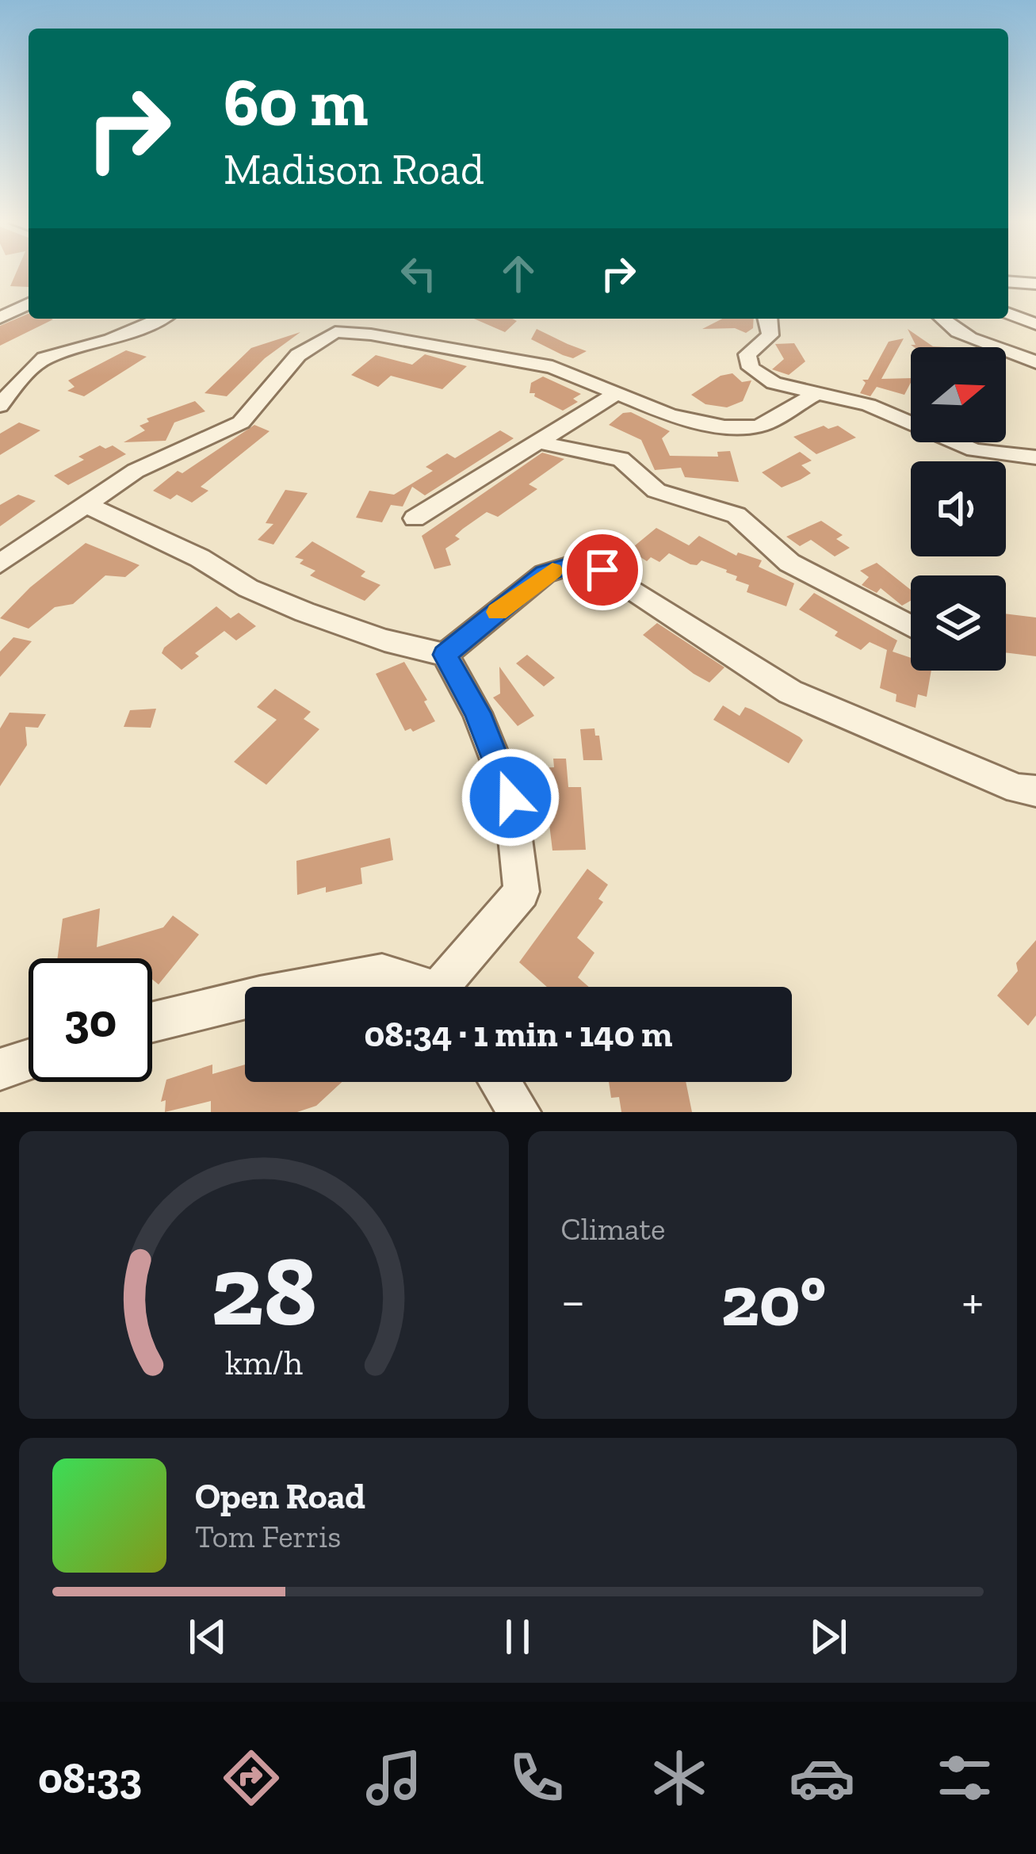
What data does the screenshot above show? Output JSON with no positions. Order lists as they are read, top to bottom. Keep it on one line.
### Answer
{"north":"right","page":{"turn":["60 m","Madison Road"],"limit":"30","trip":"08:34 · 1 min · 140 m","tile":"Climate","heat":["−","20°","+"],"song":["Open Road","Tom Ferris"],"tabs":"08:33","gauge":["28","km/h"]}}
